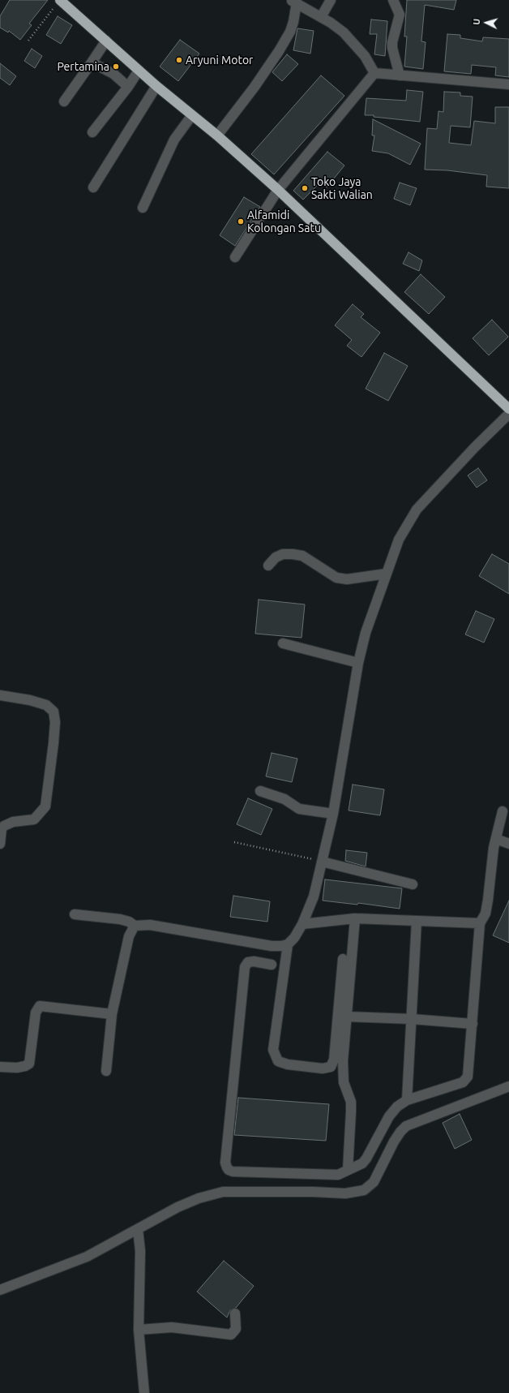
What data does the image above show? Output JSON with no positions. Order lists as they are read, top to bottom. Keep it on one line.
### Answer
{"places":["Aryuni Motor","Pertamina","Toko Jaya Sakti Walian","Alfamidi Kolongan Satu"],"north":"left"}
